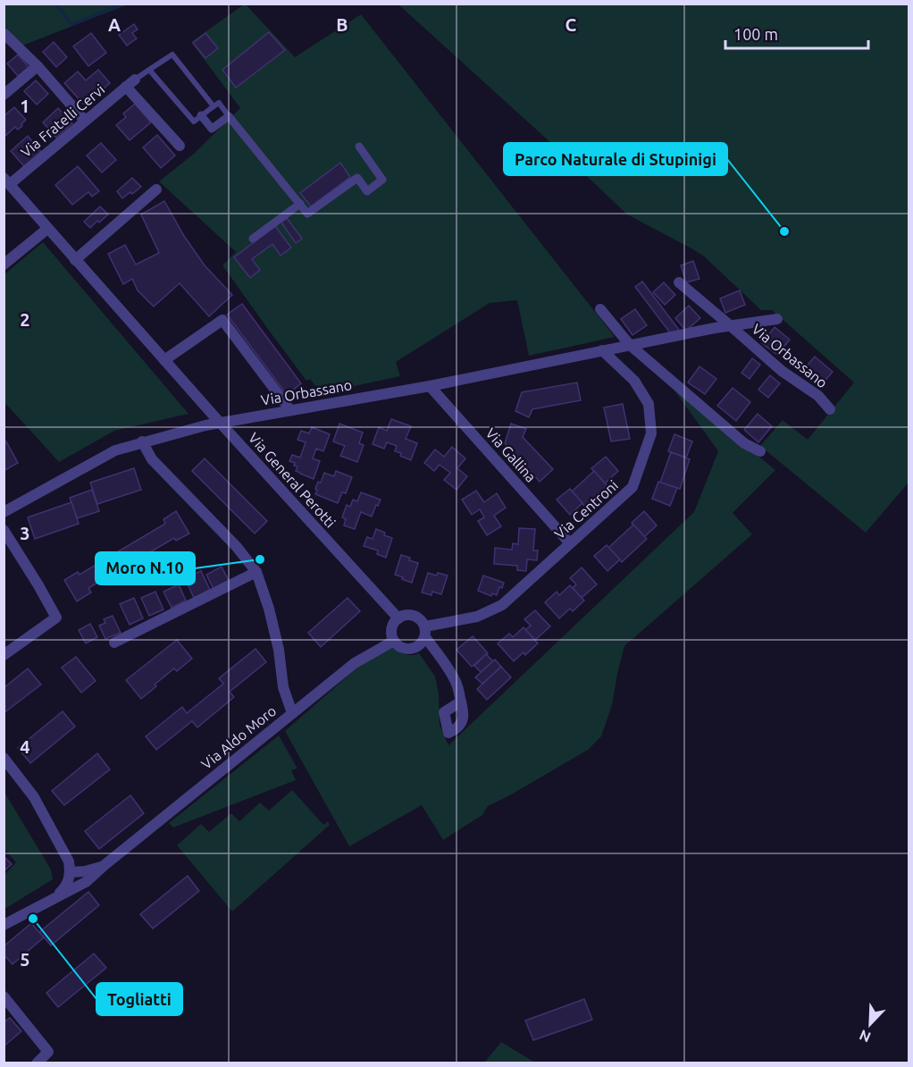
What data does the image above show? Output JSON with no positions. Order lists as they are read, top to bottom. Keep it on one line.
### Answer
{"streets":{"street":["Via Fratelli Cervi","Via Orbassano","Via Gallina","Via General Perotti","Via Centroni","Via Aldo Moro"]},"crossings":[["Via Fratelli Cervi","Via General Perotti"],["Via Orbassano","Via Gallina"],["Via Orbassano","Via General Perotti"],["Via Orbassano","Via Centroni"],["Via Orbassano","Via Aldo Moro"],["Via Gallina","Via Centroni"],["Via General Perotti","Via Centroni"]],"places":["Parco Naturale di Stupinigi","Moro N.10","Togliatti"],"scale_bar":"100 m","north":"bottom left","grid":{"columns":["A","B","C"],"rows":["1","2","3","4","5"]}}
